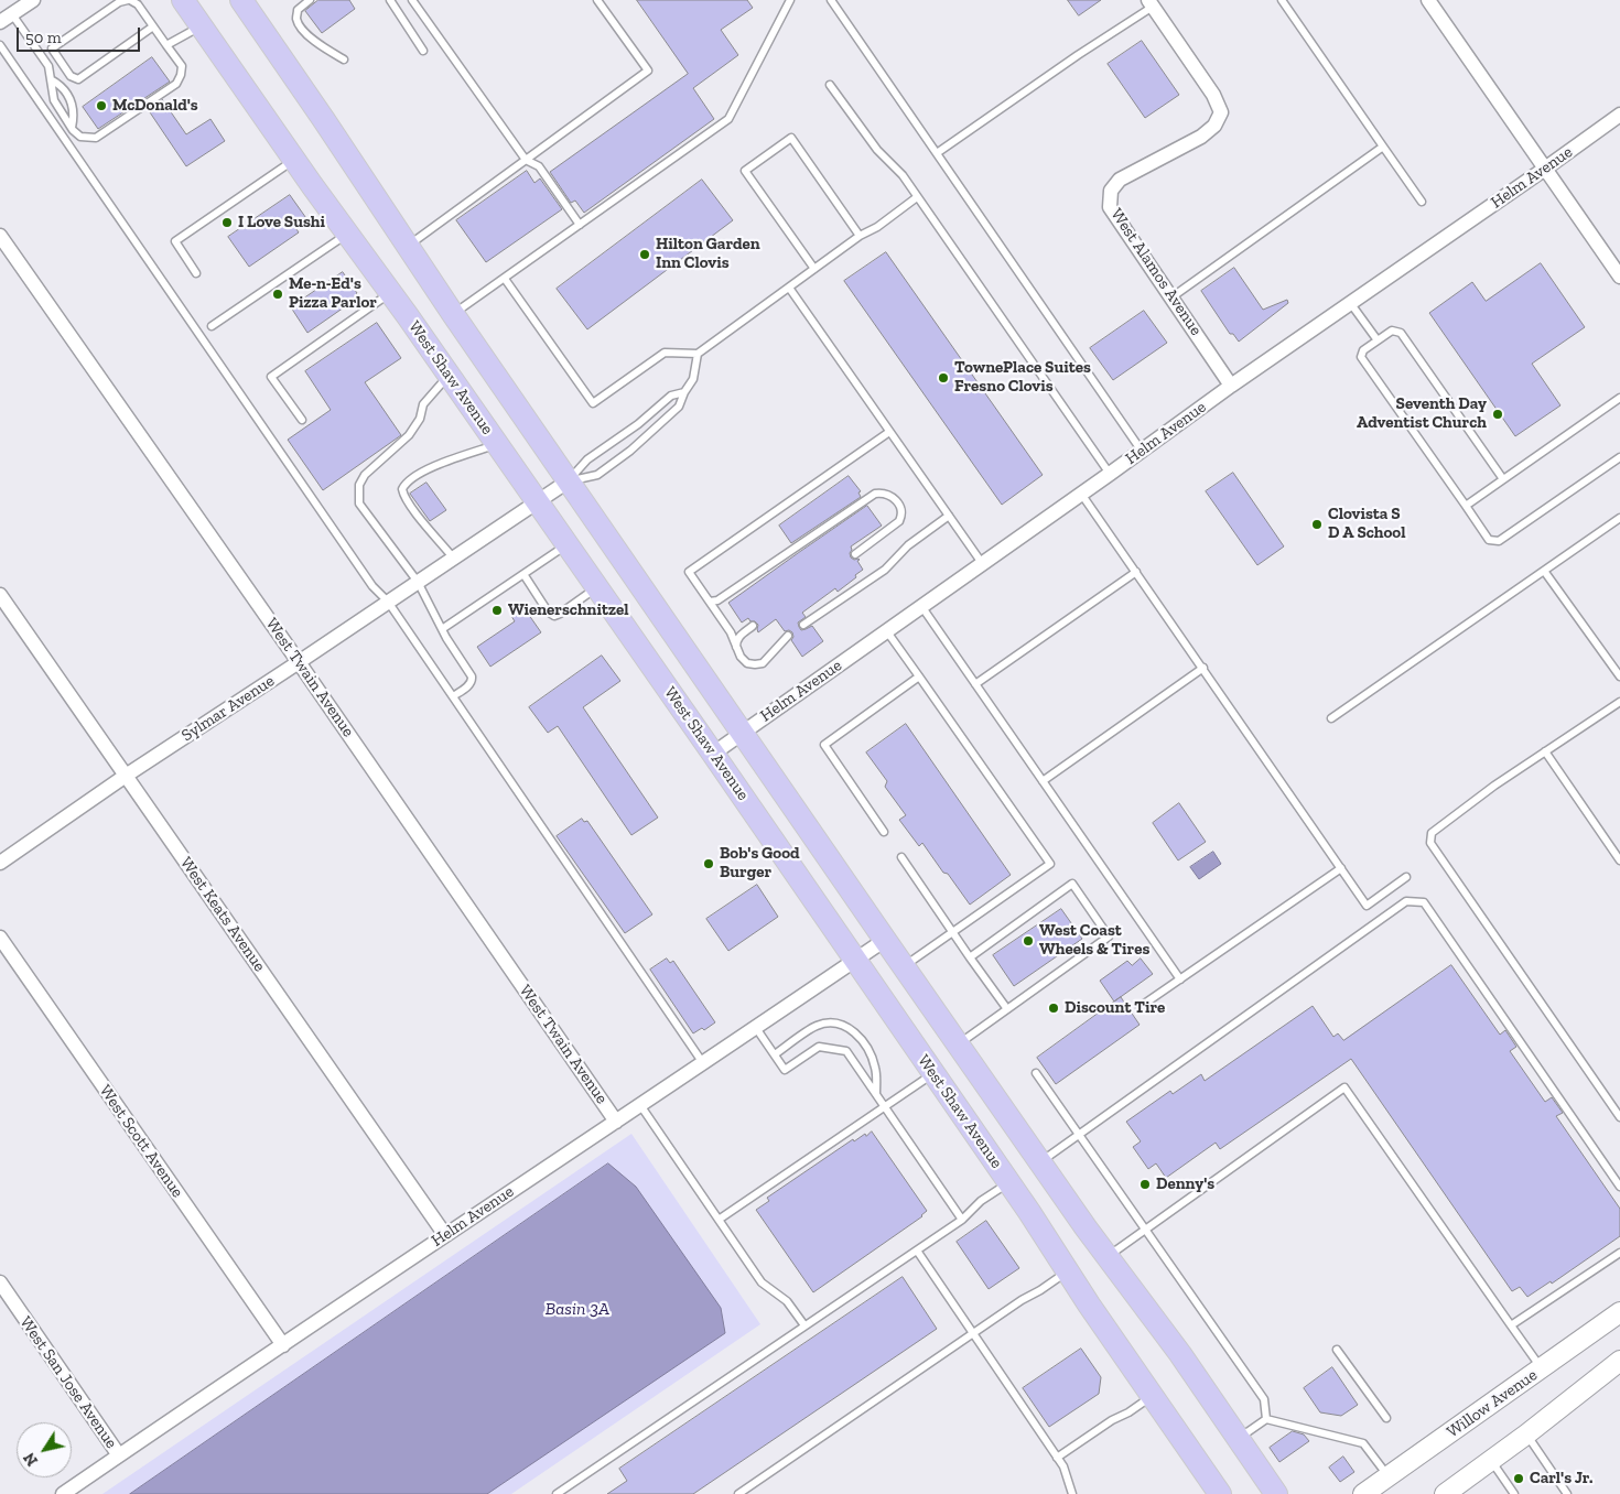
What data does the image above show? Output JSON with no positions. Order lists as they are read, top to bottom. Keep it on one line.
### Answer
{"streets":{"main road":["West Shaw Avenue","Willow Avenue"],"street":["Helm Avenue","West Alamos Avenue","West Twain Avenue","Sylmar Avenue","West Keats Avenue","West Scott Avenue","West San Jose Avenue"]},"crossings":[["Helm Avenue","West Alamos Avenue"],["Helm Avenue","West Shaw Avenue"],["Helm Avenue","West Twain Avenue"],["Helm Avenue","West Keats Avenue"],["Helm Avenue","West Scott Avenue"],["Helm Avenue","West San Jose Avenue"],["West Shaw Avenue","Sylmar Avenue"],["West Twain Avenue","Sylmar Avenue"],["Sylmar Avenue","West Keats Avenue"]],"water":["Basin 3A"],"places":["McDonald's","I Love Sushi","Hilton Garden Inn Clovis","Me-n-Ed's Pizza Parlor","TownePlace Suites Fresno Clovis","Seventh Day Adventist Church","Clovista S D A School","Wienerschnitzel","Bob's Good Burger","West Coast Wheels & Tires","Discount Tire","Denny's","Carl's Jr."],"scale_bar":"50 m","north":"bottom left"}
